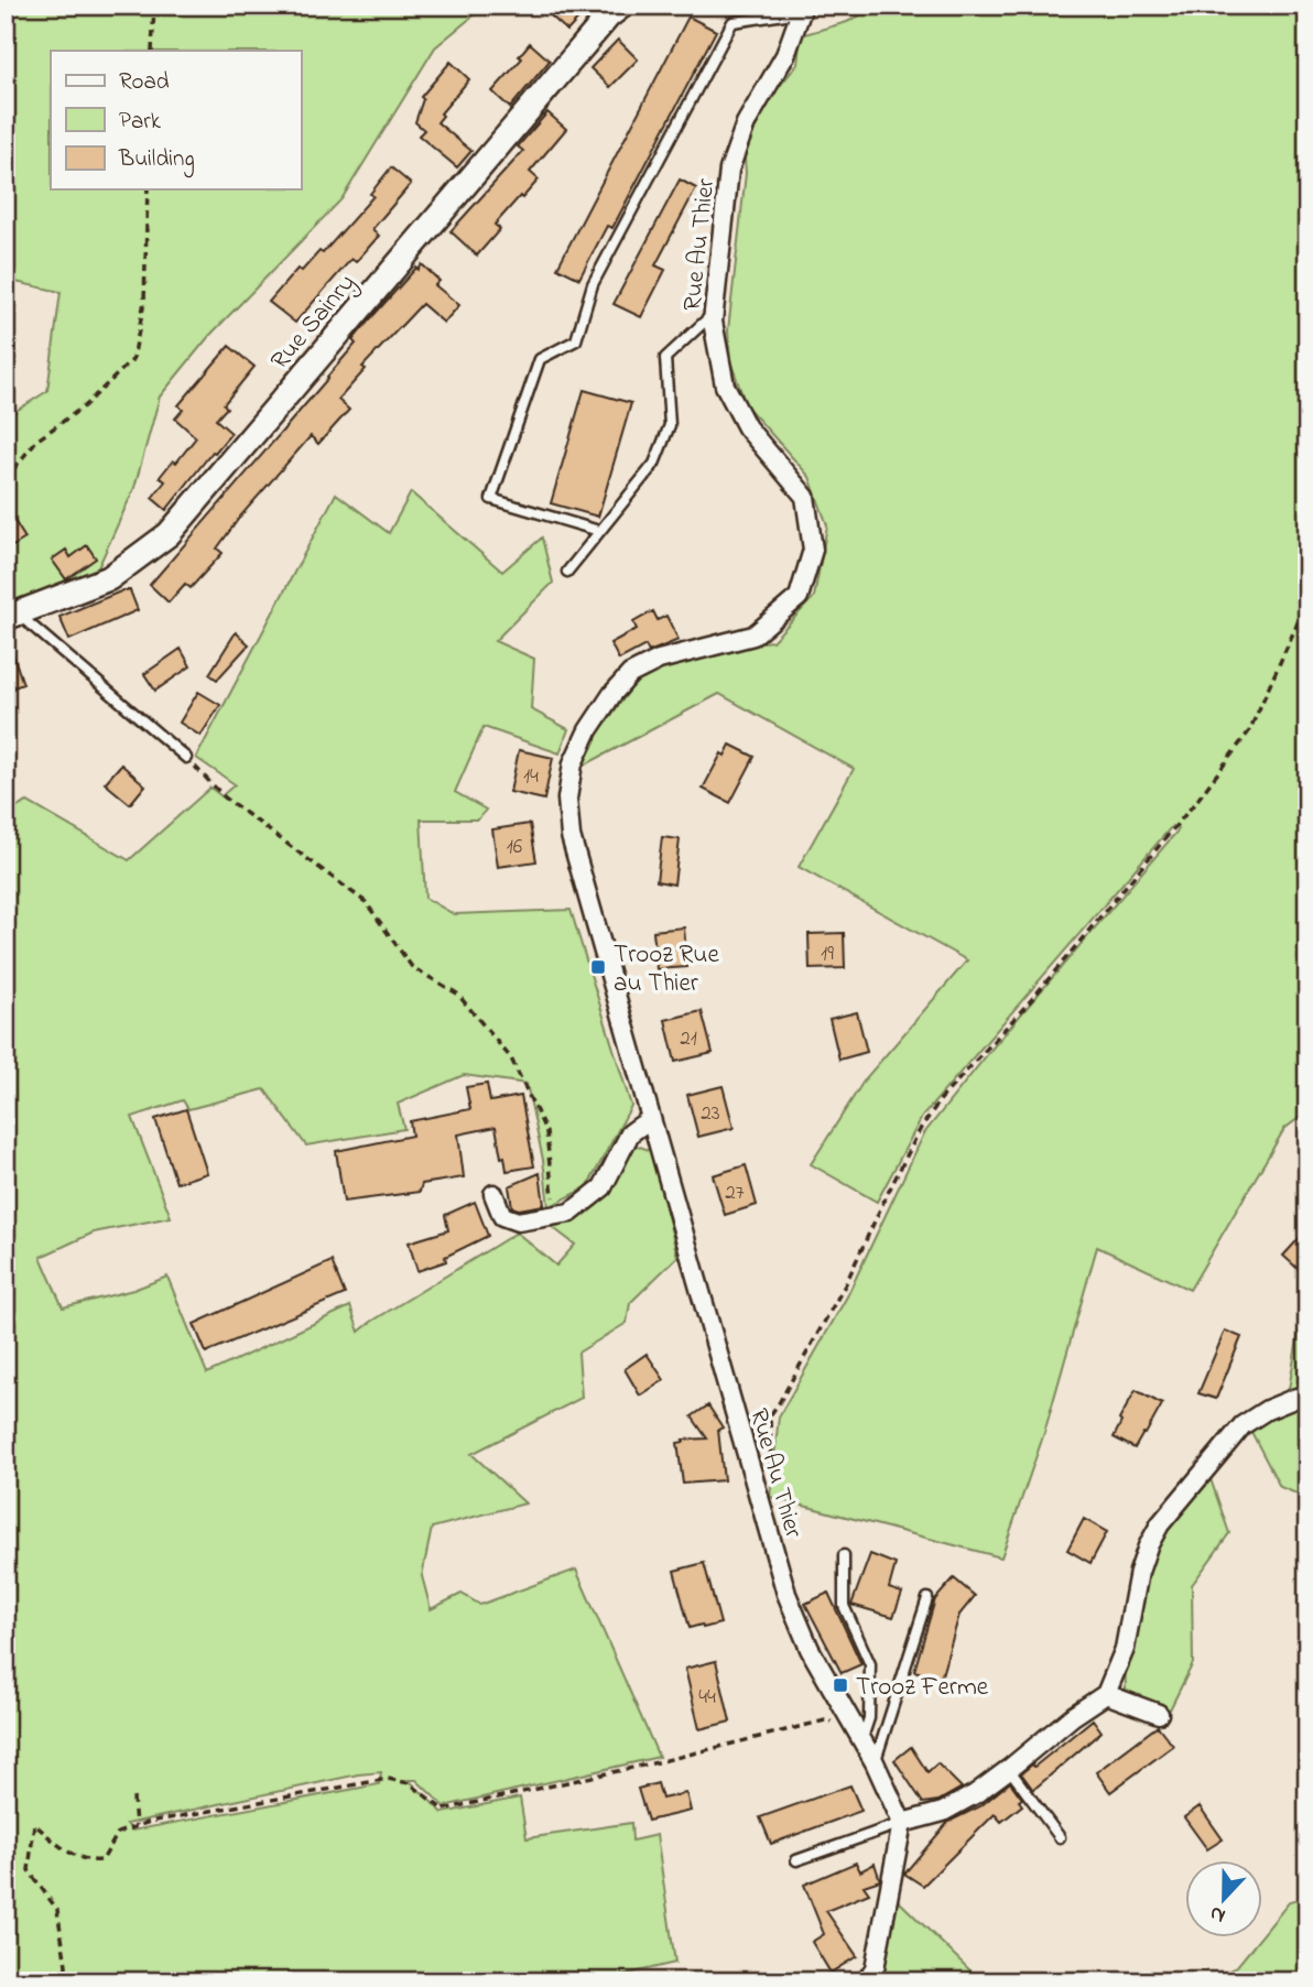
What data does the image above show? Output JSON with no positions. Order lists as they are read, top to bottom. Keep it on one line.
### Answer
{"streets":{"street":["Rue Au Thier","Rue Sainry"]},"places":{"transit":["Trooz Rue au Thier","Trooz Ferme"]},"house_numbers":["14","16","19","21","23","27","44"],"legend":["Road","Park","Building"],"north":"bottom"}
